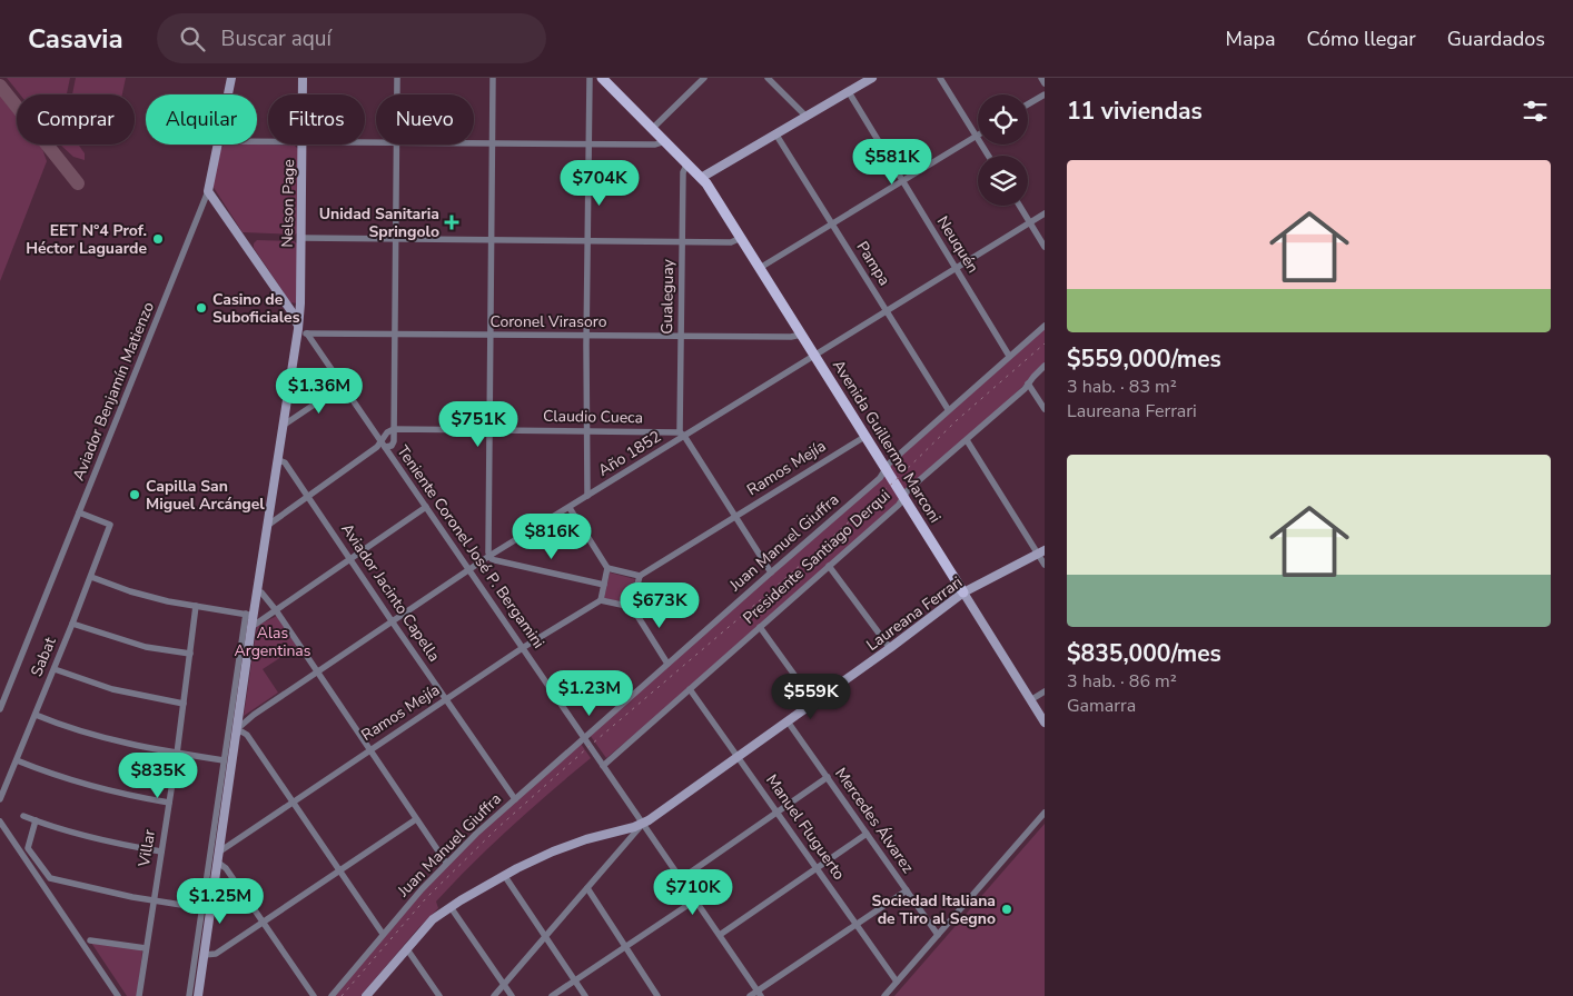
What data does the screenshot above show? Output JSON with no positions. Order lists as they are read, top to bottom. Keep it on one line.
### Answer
{"streets":{"main road":["Avenida Guillermo Marconi"],"street":["Nelson Page","Neuquén","Pampa","Gualeguay","Coronel Virasoro","Aviador Benjamín Matienzo","Claudio Cueca","Año 1852","Ramos Mejía","Juan Manuel Giuffra","Teniente Coronel José P. Bergamini","Presidente Santiago Derqui","Aviador Jacinto Capella","Laureana Ferrari","Sabat","Mercedes Álvarez","Manuel Fluguerto","Villar"]},"crossings":[["Nelson Page","Coronel Virasoro"],["Nelson Page","Año 1852"],["Nelson Page","Ramos Mejía"],["Nelson Page","Aviador Jacinto Capella"],["Neuquén","Año 1852"],["Neuquén","Juan Manuel Giuffra"],["Pampa","Año 1852"],["Pampa","Juan Manuel Giuffra"],["Gualeguay","Coronel Virasoro"],["Gualeguay","Claudio Cueca"],["Gualeguay","Avenida Guillermo Marconi"],["Gualeguay","Año 1852"],["Coronel Virasoro","Avenida Guillermo Marconi"],["Coronel Virasoro","Teniente Coronel José P. Bergamini"],["Aviador Benjamín Matienzo","Sabat"],["Claudio Cueca","Año 1852"],["Avenida Guillermo Marconi","Año 1852"],["Avenida Guillermo Marconi","Ramos Mejía"],["Avenida Guillermo Marconi","Juan Manuel Giuffra"],["Avenida Guillermo Marconi","Presidente Santiago Derqui"],["Avenida Guillermo Marconi","Laureana Ferrari"],["Año 1852","Teniente Coronel José P. Bergamini"],["Año 1852","Aviador Jacinto Capella"],["Ramos Mejía","Teniente Coronel José P. Bergamini"],["Ramos Mejía","Aviador Jacinto Capella"],["Juan Manuel Giuffra","Teniente Coronel José P. Bergamini"],["Juan Manuel Giuffra","Aviador Jacinto Capella"],["Teniente Coronel José P. Bergamini","Presidente Santiago Derqui"],["Teniente Coronel José P. Bergamini","Laureana Ferrari"],["Presidente Santiago Derqui","Manuel Fluguerto"],["Laureana Ferrari","Mercedes Álvarez"],["Laureana Ferrari","Manuel Fluguerto"]],"parks":["Alas Argentinas"],"places":{"health":["Unidad Sanitaria Springolo"],"other":["EET Nº4 Prof. Héctor Laguarde","Casino de Suboficiales","Capilla San Miguel Arcángel","Sociedad Italiana de Tiro al Segno"]},"page":{"header":"Casavia","search":"Buscar aquí","nav":["Mapa","Cómo llegar","Guardados"],"heading":"11 viviendas","chip":["Comprar","Alquilar","Filtros","Nuevo"],"price":["$581K","$704K","$1.36M","$751K","$816K","$673K","$1.23M","$559K","$835K","$710K","$1.25M"],"list":[{"name":"$559,000/mes","note":"3 hab. · 83 m² · Laureana Ferrari"},{"name":"$835,000/mes","note":"3 hab. · 86 m² · Gamarra"}]}}
